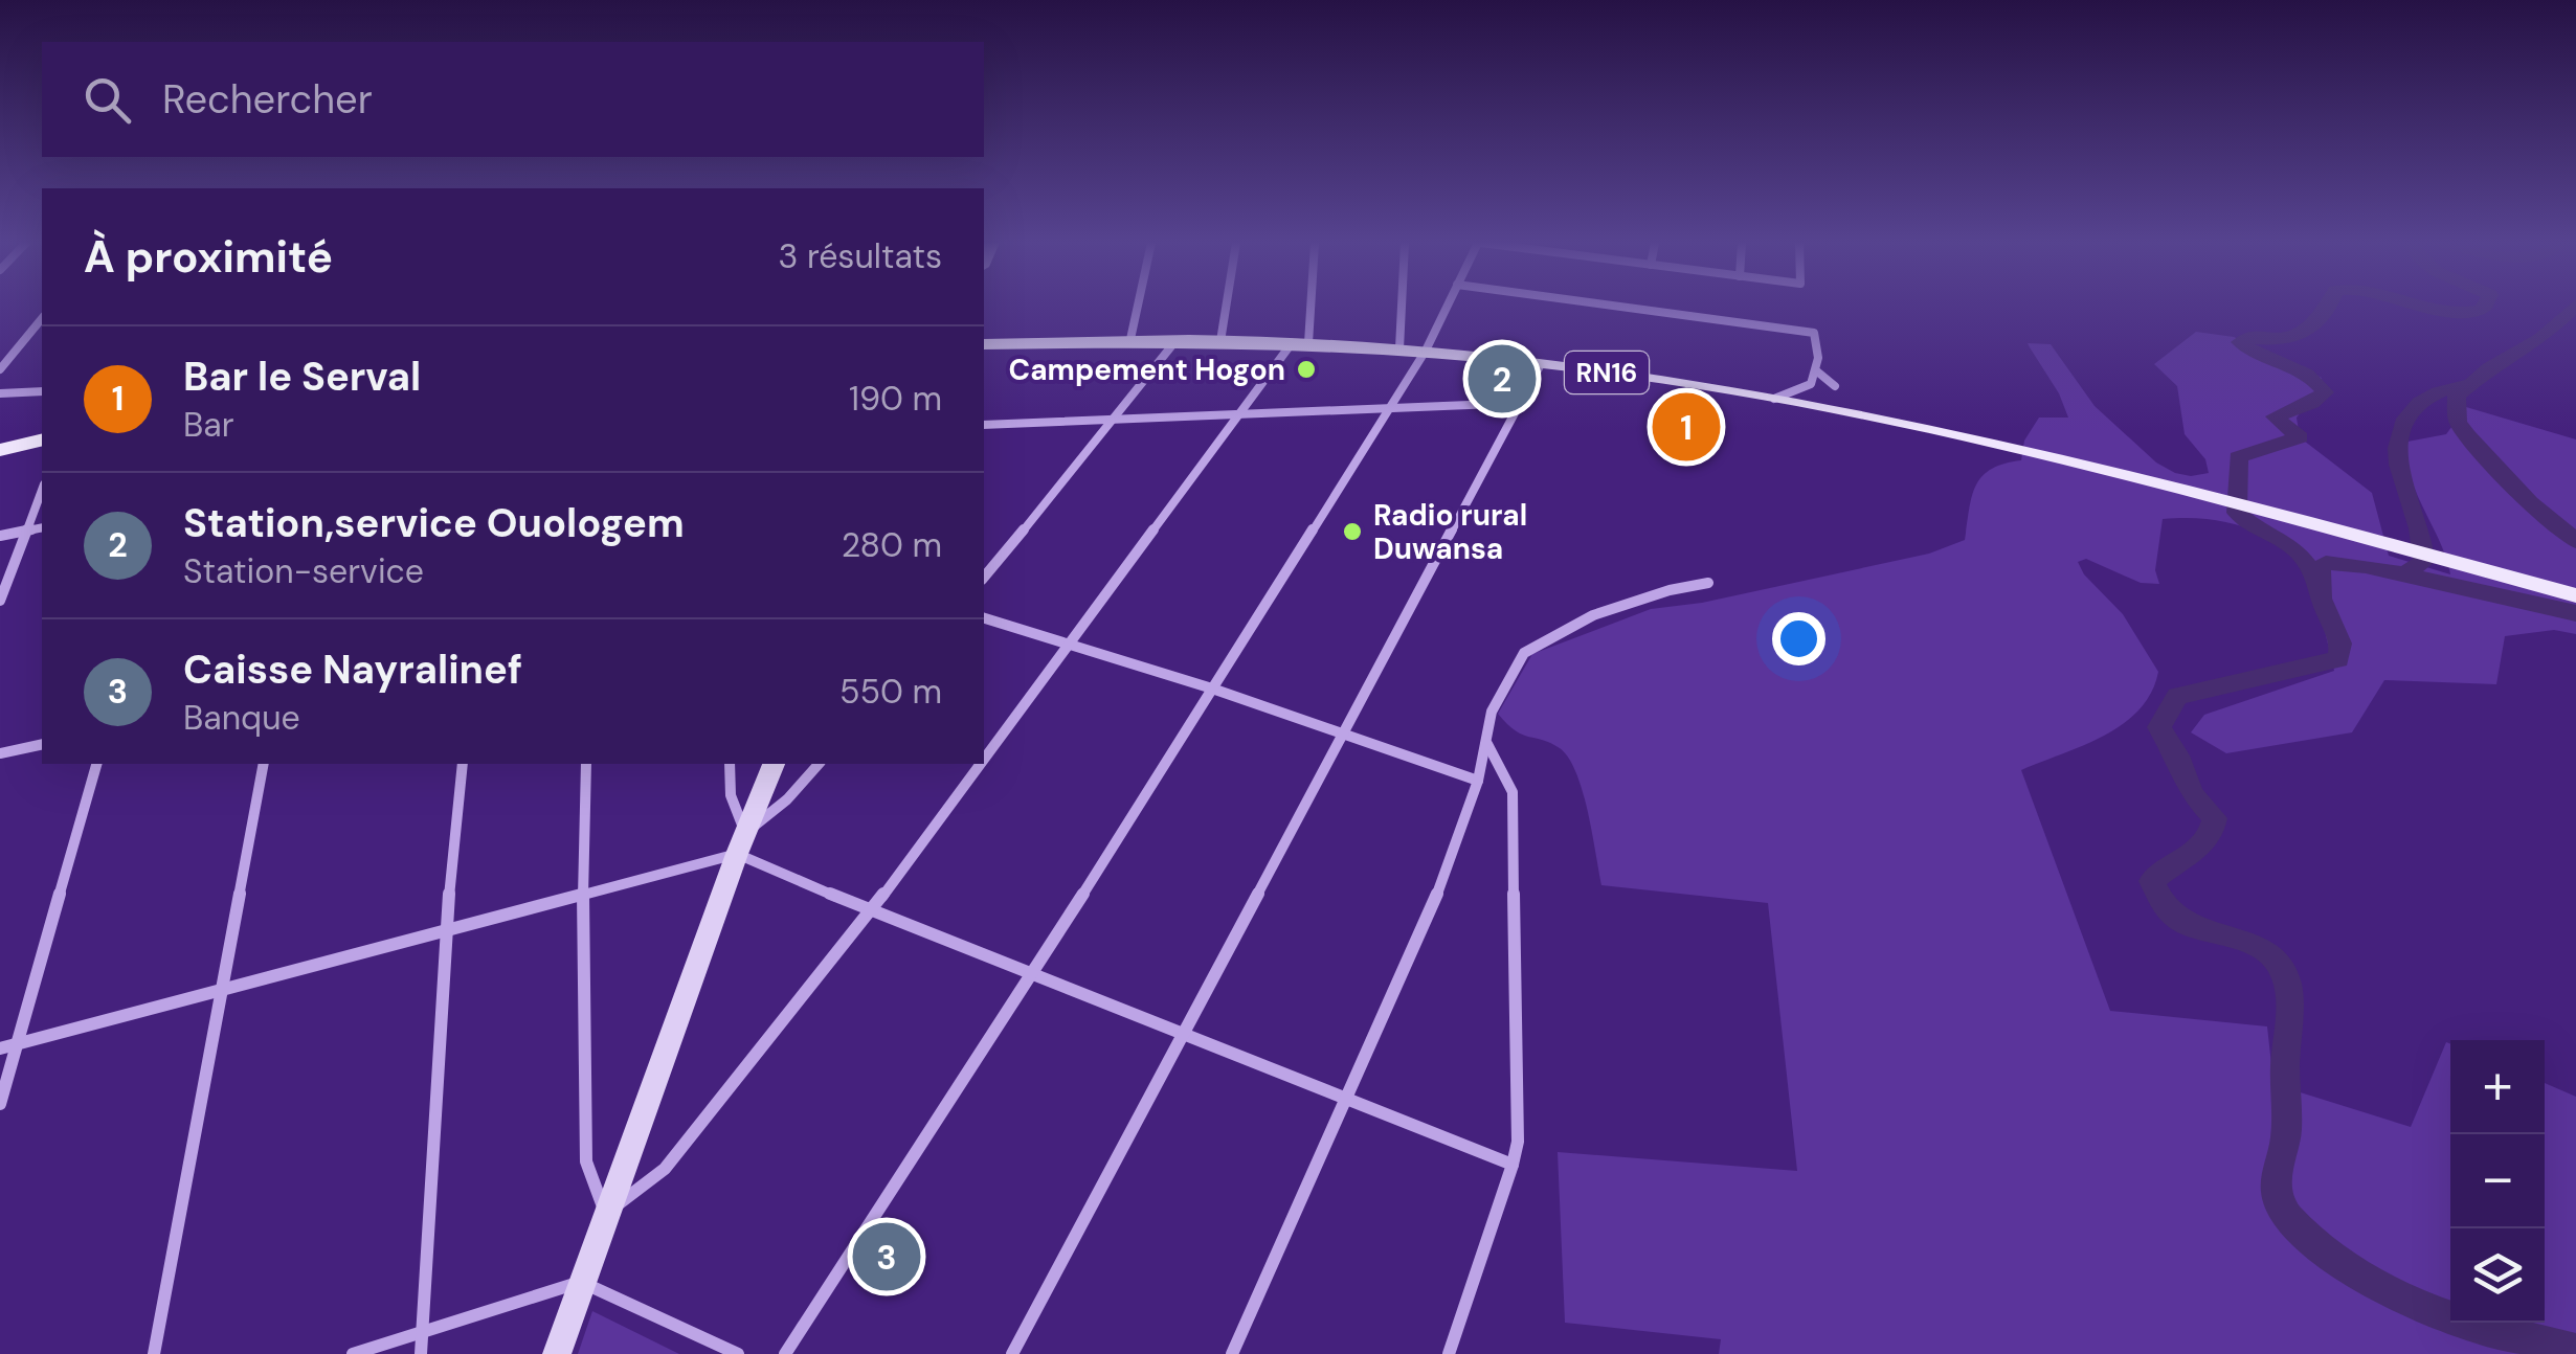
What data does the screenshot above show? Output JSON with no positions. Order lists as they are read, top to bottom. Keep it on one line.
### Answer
{"streets":{"main road":["RN16"]},"places":["Campement Hogon","Radio rural Duwansa"],"page":{"search":"Rechercher","heading":["À proximité","3 résultats"],"list":[{"mark":"1","name":"Bar le Serval","note":"Bar","value":"190 m"},{"mark":"2","name":"Station,service Ouologem","note":"Station-service","value":"280 m"},{"mark":"3","name":"Caisse Nayralinef","note":"Banque","value":"550 m"}],"pins":["2","1","3"],"map_buttons":["+","−"]}}
